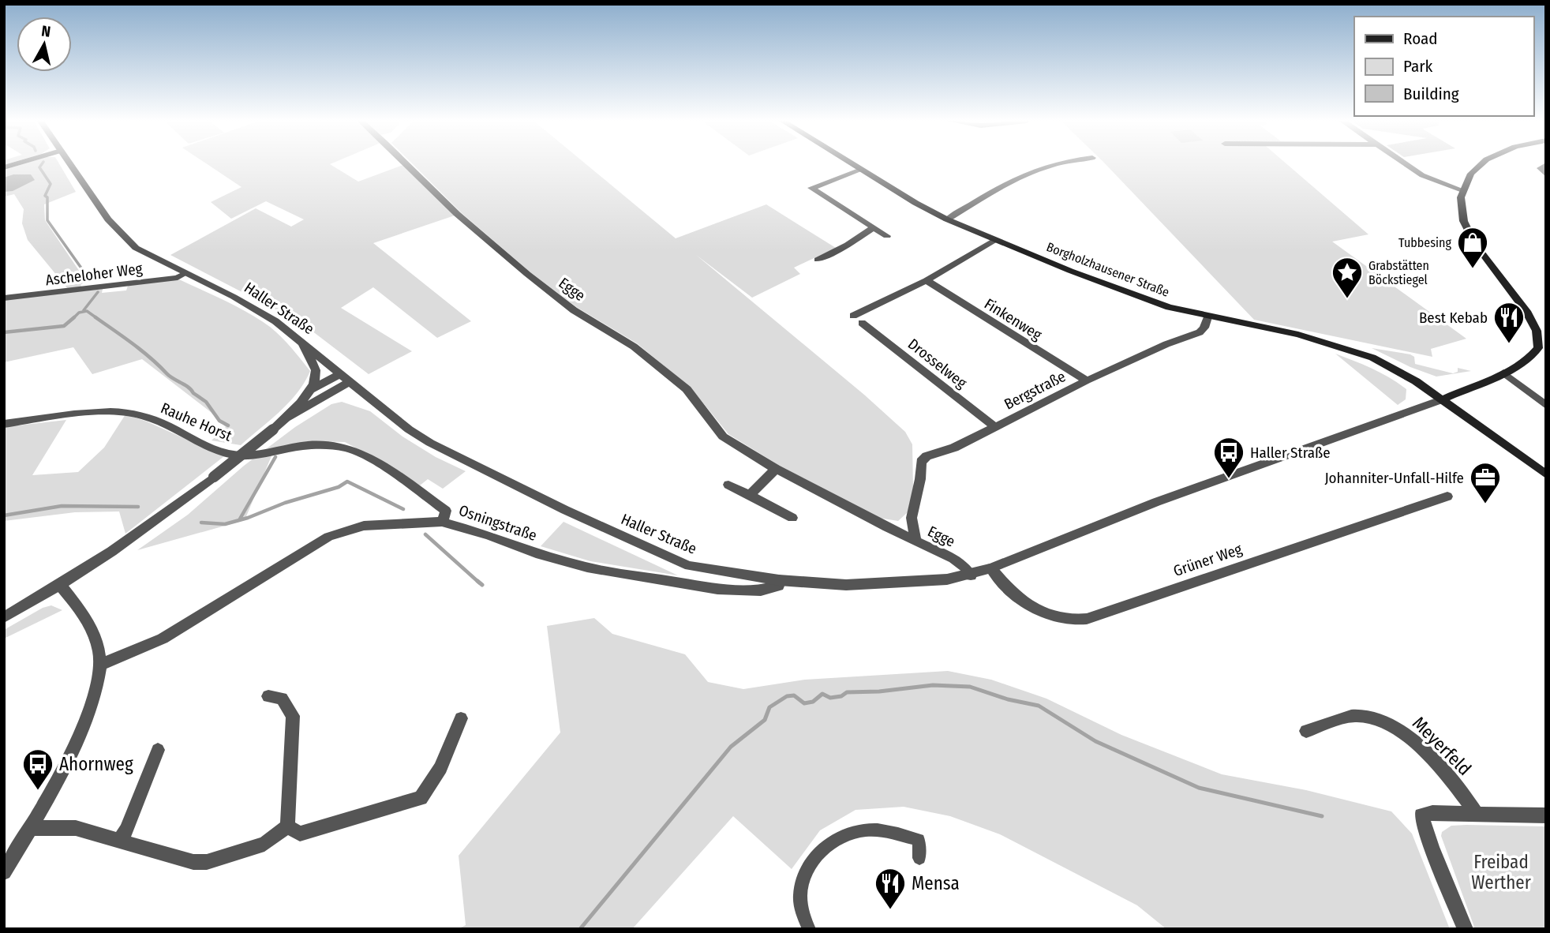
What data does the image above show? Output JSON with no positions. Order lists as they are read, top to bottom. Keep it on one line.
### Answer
{"streets":{"main road":["Borgholzhausener Straße"],"street":["Ascheloher Weg","Egge","Haller Straße","Finkenweg","Drosselweg","Bergstraße","Rauhe Horst","Osningstraße","Grüner Weg","Meyerfeld"]},"crossings":[["Borgholzhausener Straße","Haller Straße"],["Borgholzhausener Straße","Bergstraße"],["Ascheloher Weg","Haller Straße"],["Egge","Haller Straße"],["Egge","Bergstraße"],["Haller Straße","Osningstraße"],["Haller Straße","Grüner Weg"],["Finkenweg","Drosselweg"],["Finkenweg","Bergstraße"],["Drosselweg","Bergstraße"],["Rauhe Horst","Osningstraße"]],"parks":["Freibad Werther"],"places":{"shop":["Tubbesing"],"place":["Grabstätten Böckstiegel"],"restaurant":["Best Kebab","Mensa"],"bus stop":["Haller Straße","Ahornweg"],"office":["Johanniter-Unfall-Hilfe"]},"legend":["Road","Park","Building"],"north":"top"}
